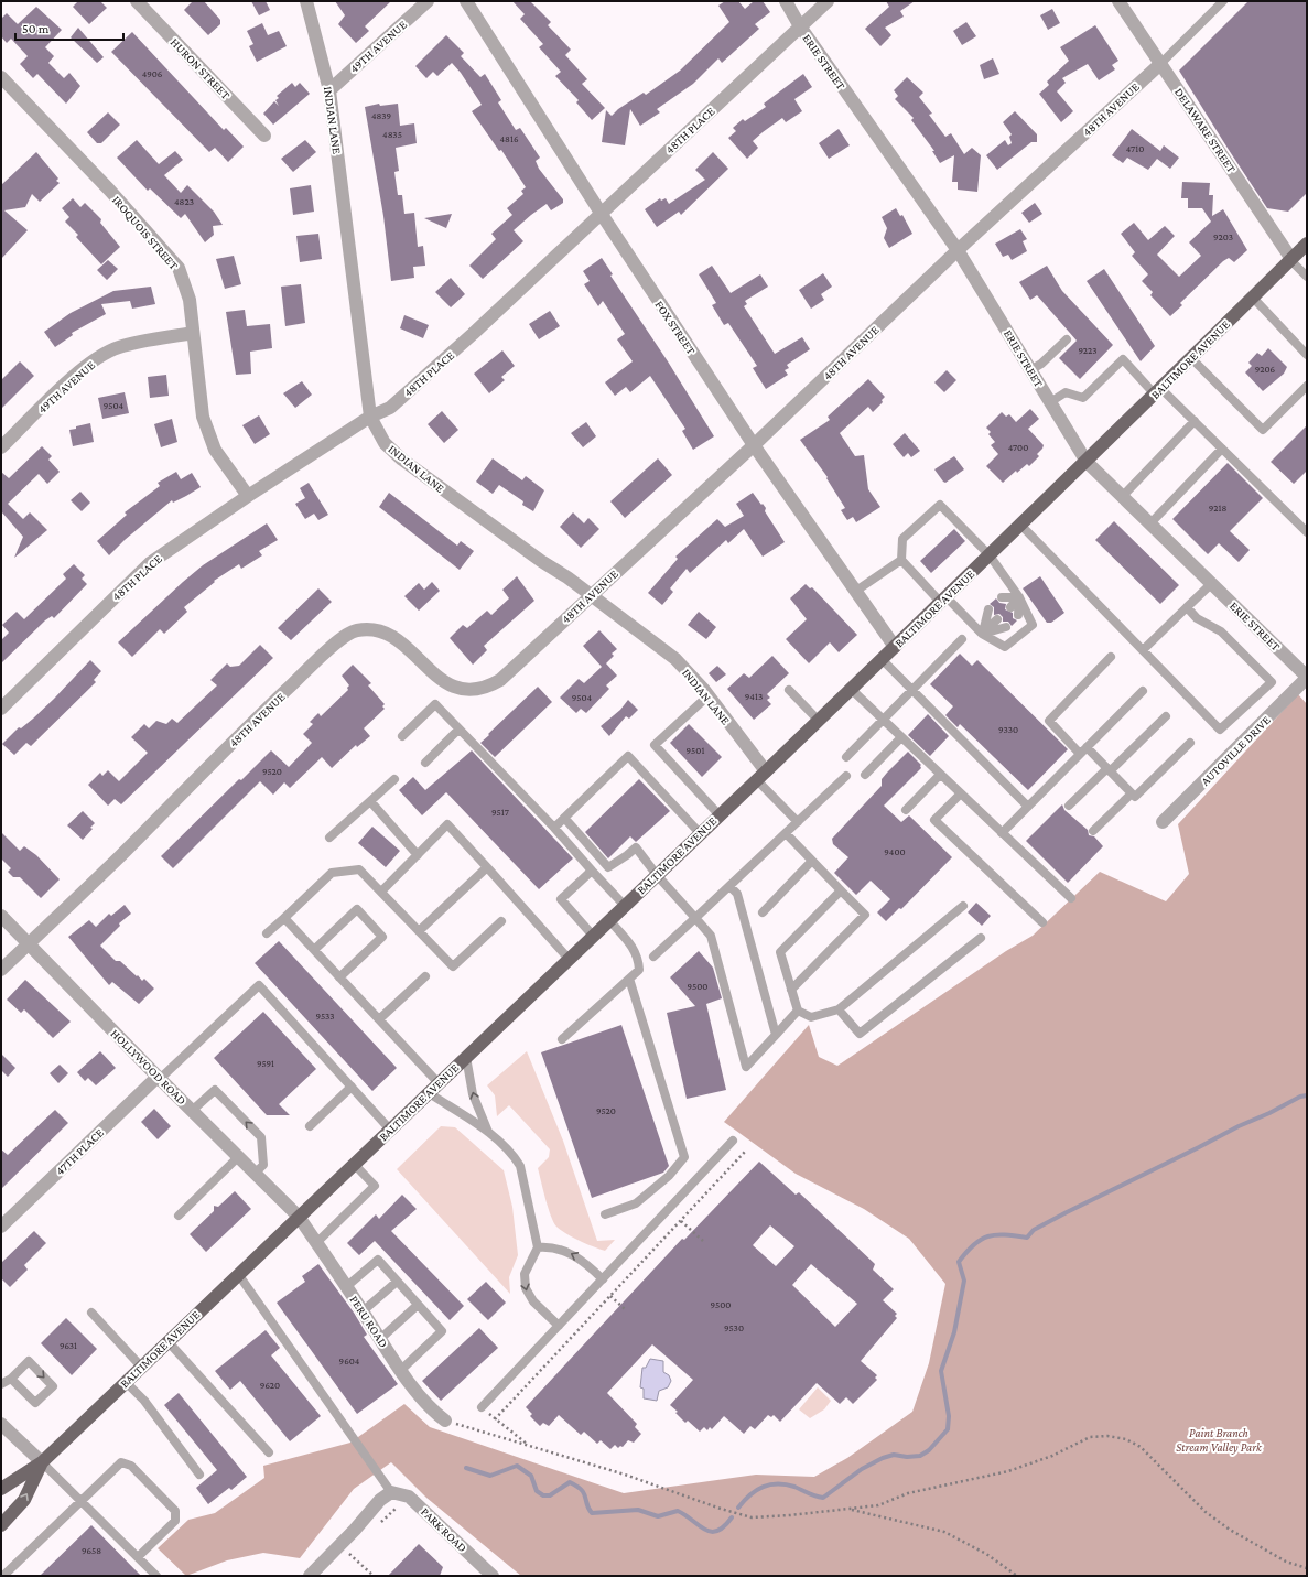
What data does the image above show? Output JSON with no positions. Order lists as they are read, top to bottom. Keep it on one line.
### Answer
{"streets":{"main road":["BALTIMORE AVENUE"],"street":["49TH AVENUE","ERIE STREET","HURON STREET","48TH AVENUE","INDIAN LANE","48TH PLACE","DELAWARE STREET","IROQUOIS STREET","FOX STREET","AUTOVILLE DRIVE","HOLLYWOOD ROAD","47TH PLACE","PERU ROAD","PARK ROAD"]},"crossings":[["49TH AVENUE","INDIAN LANE"],["49TH AVENUE","IROQUOIS STREET"],["ERIE STREET","48TH AVENUE"],["ERIE STREET","48TH PLACE"],["ERIE STREET","BALTIMORE AVENUE"],["ERIE STREET","AUTOVILLE DRIVE"],["48TH AVENUE","INDIAN LANE"],["48TH AVENUE","DELAWARE STREET"],["48TH AVENUE","FOX STREET"],["48TH AVENUE","HOLLYWOOD ROAD"],["INDIAN LANE","48TH PLACE"],["INDIAN LANE","BALTIMORE AVENUE"],["48TH PLACE","IROQUOIS STREET"],["48TH PLACE","FOX STREET"],["DELAWARE STREET","BALTIMORE AVENUE"],["FOX STREET","BALTIMORE AVENUE"],["BALTIMORE AVENUE","HOLLYWOOD ROAD"],["BALTIMORE AVENUE","PERU ROAD"],["HOLLYWOOD ROAD","47TH PLACE"],["HOLLYWOOD ROAD","PERU ROAD"]],"parks":["Paint Branch Stream Valley Park"],"house_numbers":["4906","4839","4835","4816","4710","4823","9203","9223","9206","9504","4700","9218","9413","9504","9330","9501","9520","9517","9400","9500","9533","9591","9520","9500","9530","9631","9604","9620","9658"],"scale_bar":"50 m"}
